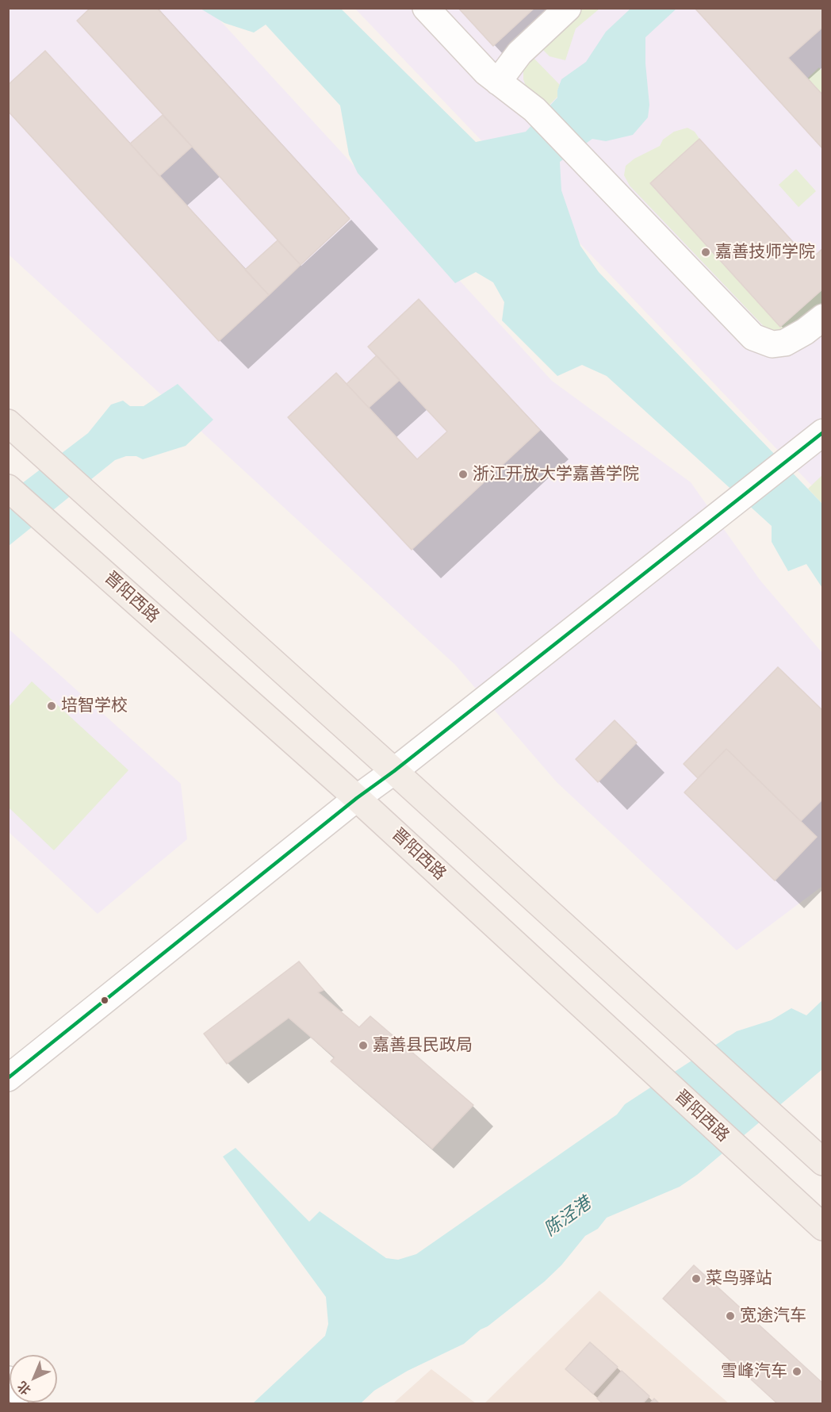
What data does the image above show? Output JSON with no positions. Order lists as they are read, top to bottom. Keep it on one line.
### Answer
{"streets":{"main road":["晋阳西路"]},"water":["陈泾港"],"places":["嘉善技师学院","浙江开放大学嘉善学院","培智学校","嘉善县民政局","菜鸟驿站","宽途汽车","雪峰汽车"],"north":"bottom left"}
